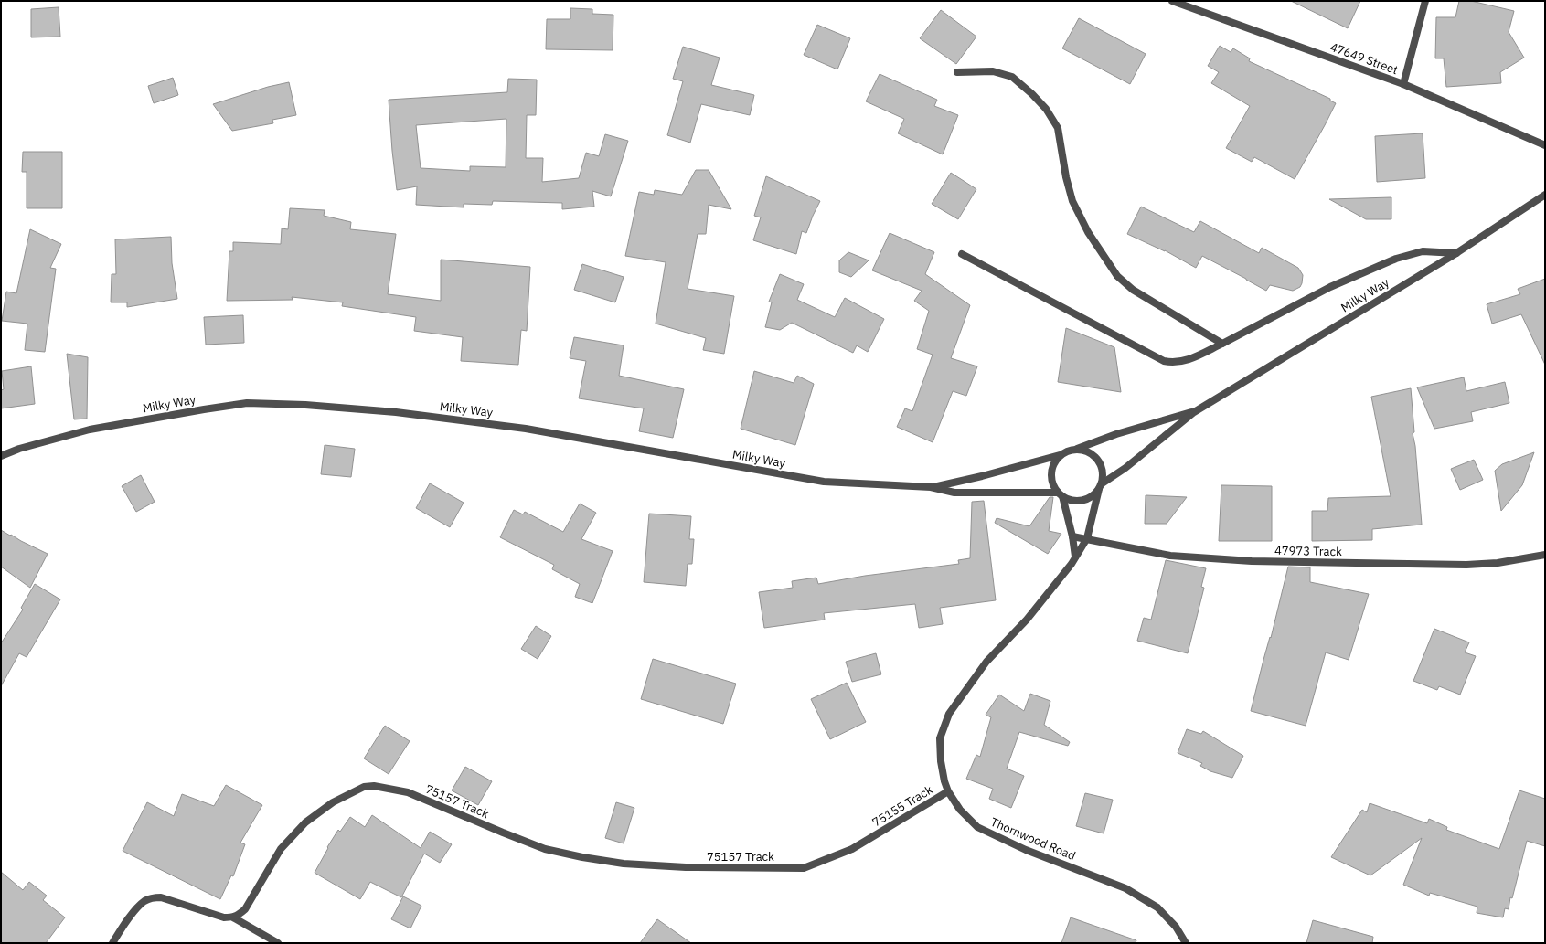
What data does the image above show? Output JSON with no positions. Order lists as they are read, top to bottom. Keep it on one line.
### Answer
{"streets":{"street":["47649 Street","Milky Way","47973 Track","75157 Track","75155 Track","Thornwood Road"]},"crossings":[["Milky Way","Thornwood Road"],["47973 Track","Thornwood Road"],["75157 Track","75155 Track"],["75155 Track","Thornwood Road"]]}
